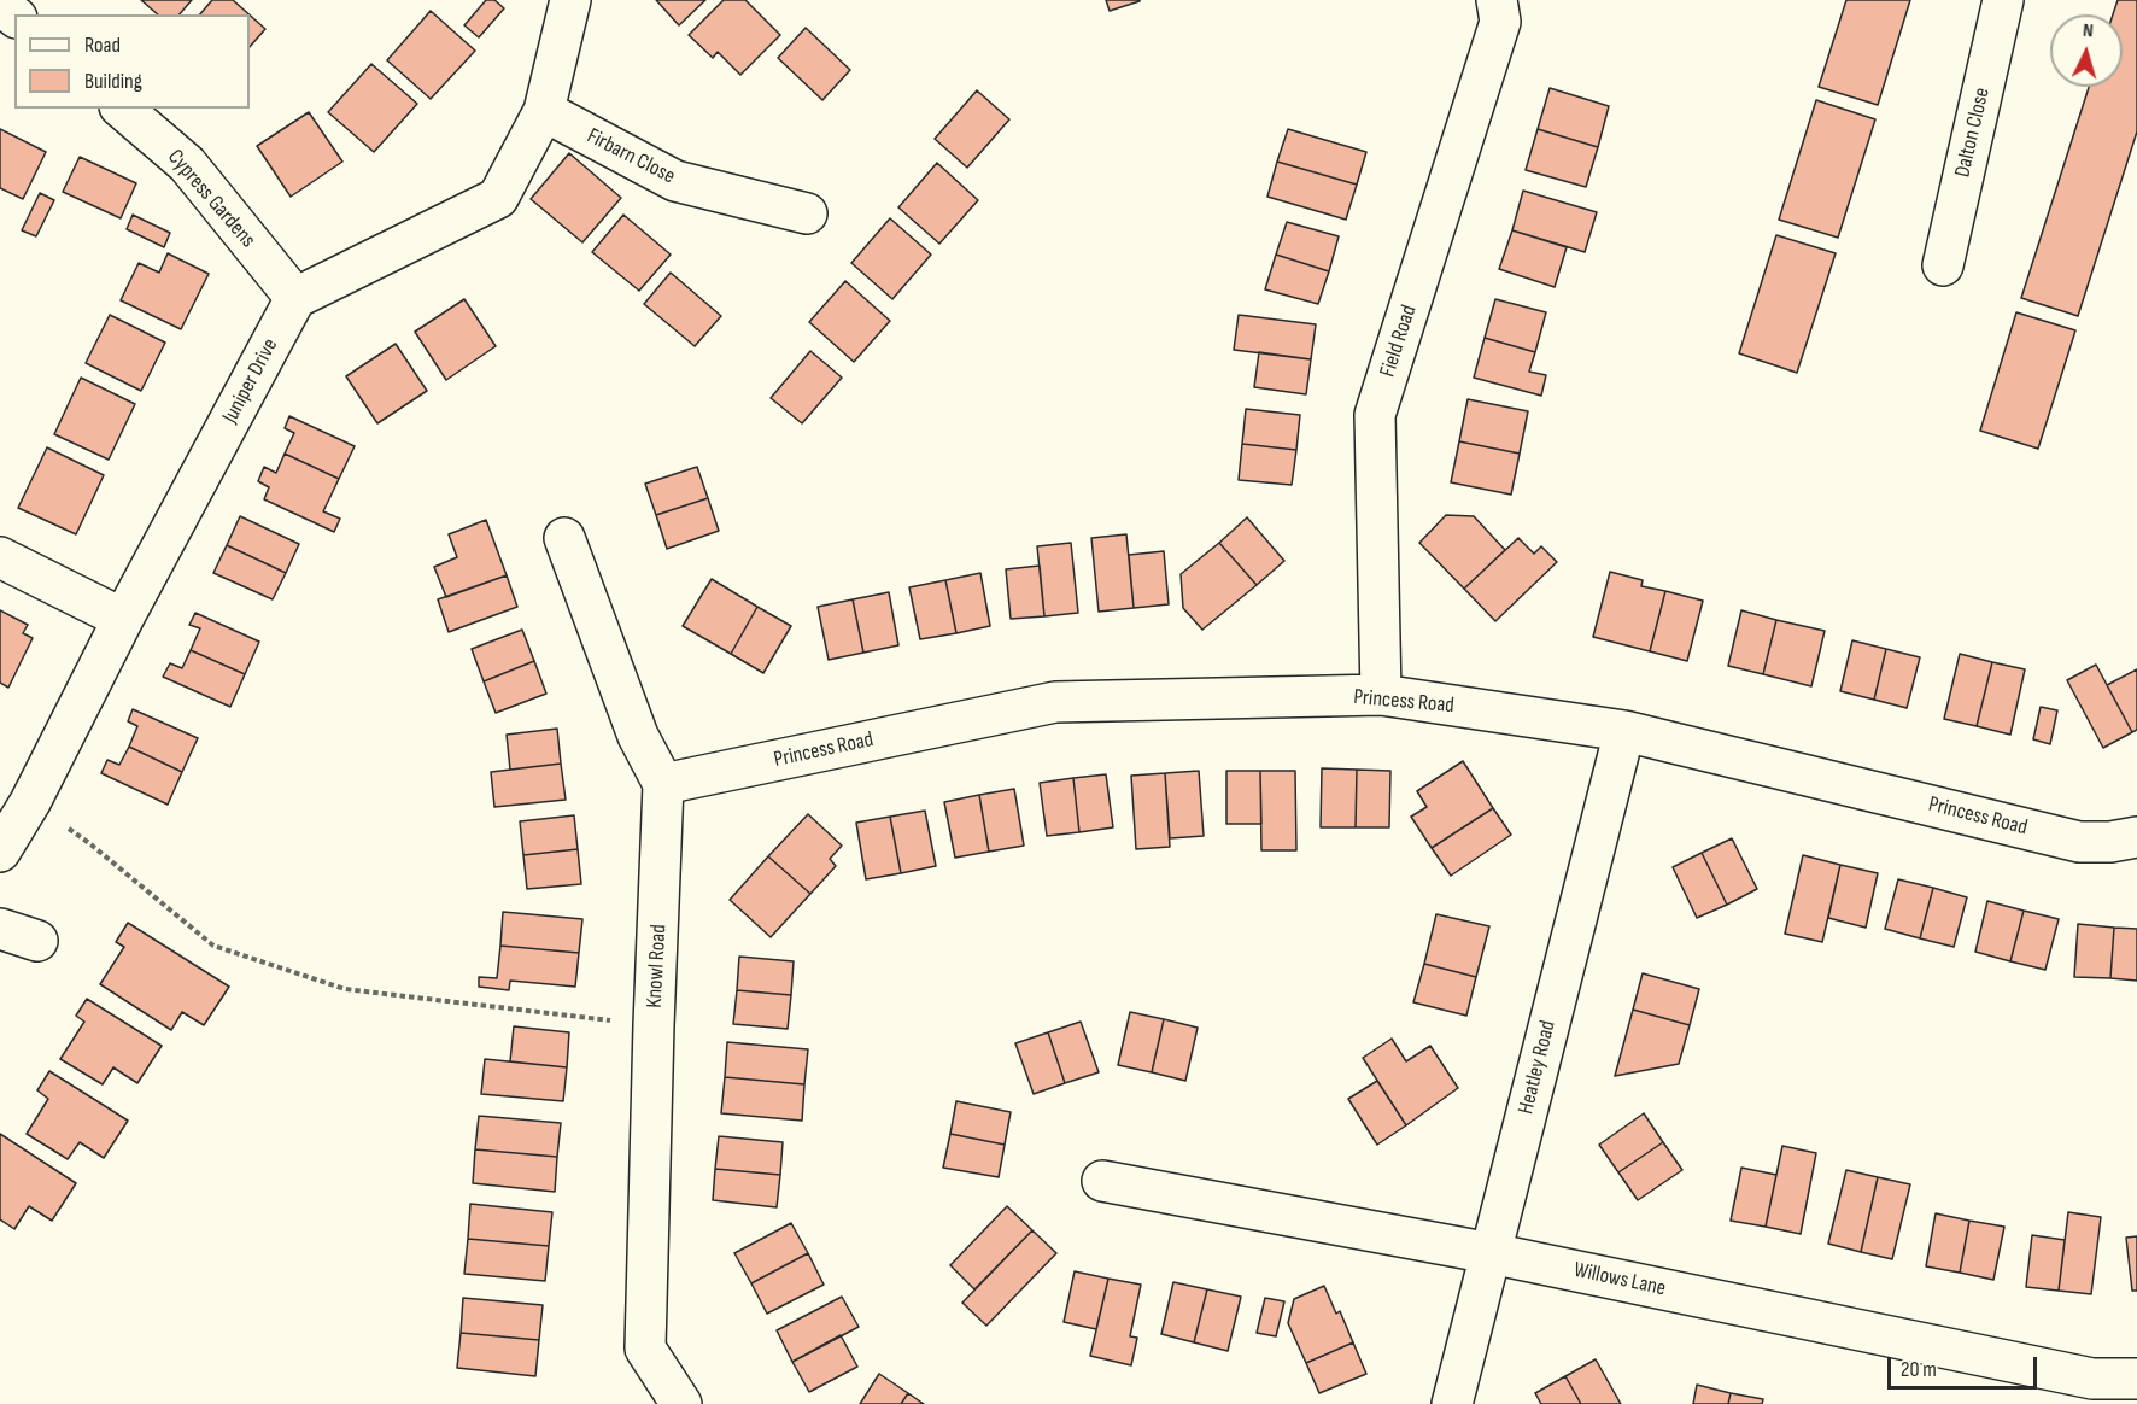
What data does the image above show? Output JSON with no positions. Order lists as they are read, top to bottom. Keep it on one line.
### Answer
{"streets":{"street":["Dalton Close","Firbarn Close","Cypress Gardens","Field Road","Juniper Drive","Princess Road","Knowl Road","Heatley Road","Willows Lane"]},"crossings":[["Cypress Gardens","Juniper Drive"],["Field Road","Princess Road"],["Princess Road","Knowl Road"],["Princess Road","Heatley Road"],["Heatley Road","Willows Lane"]],"legend":["Road","Building"],"scale_bar":"20 m","north":"top"}
